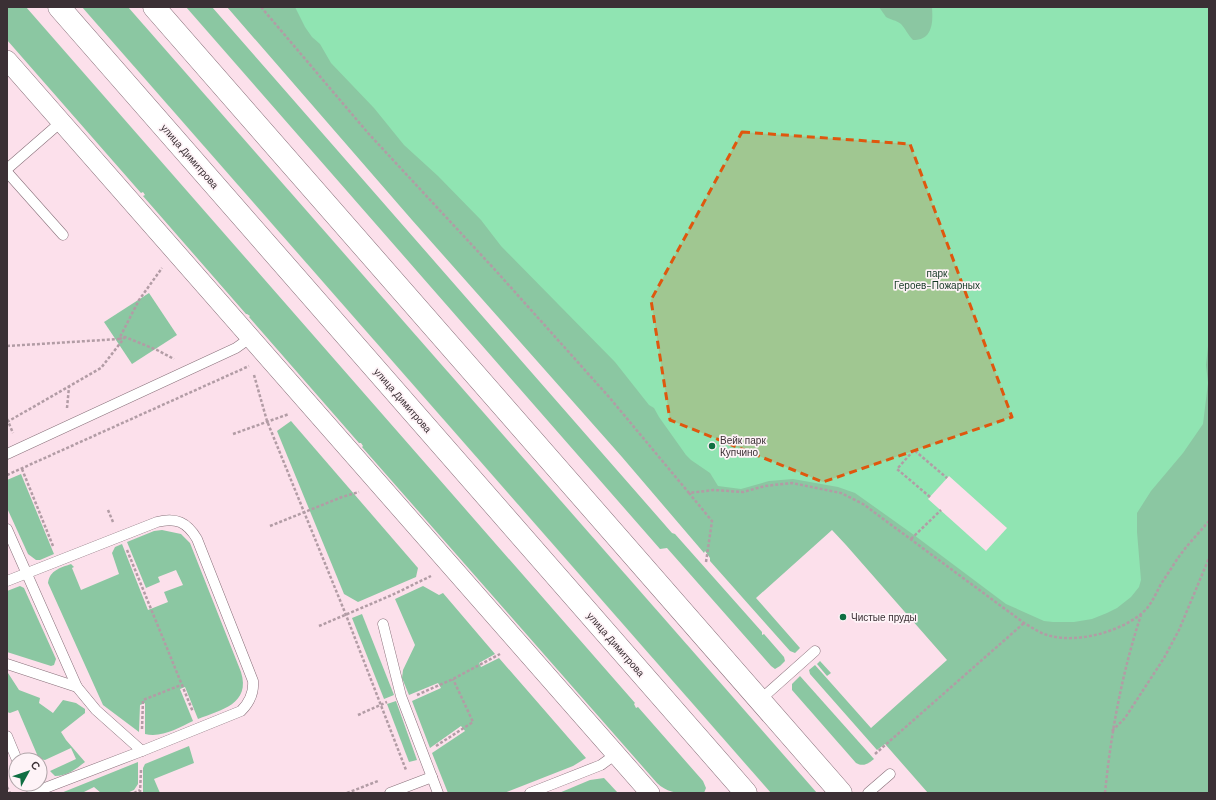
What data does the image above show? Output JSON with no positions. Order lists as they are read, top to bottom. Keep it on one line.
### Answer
{"streets":{"street":["улица Димитрова"]},"parks":["парк Героев-Пожарных"],"places":["Вейк парк Купчино","Чистые пруды"],"north":"top right"}
